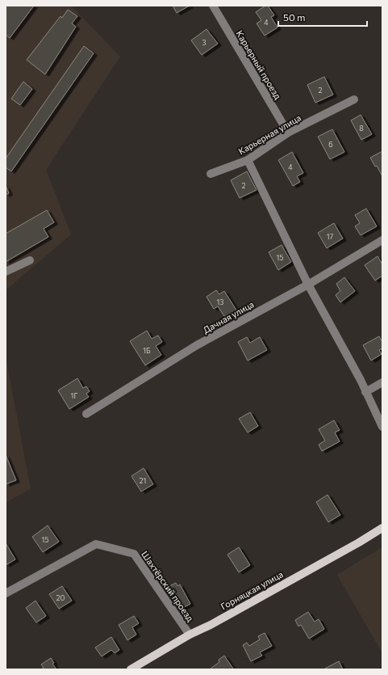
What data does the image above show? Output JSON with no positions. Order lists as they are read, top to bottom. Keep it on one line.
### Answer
{"streets":{"main road":["Горняцкая улица"],"street":["Карьерный проезд","Карьерная улица","Дачная улица","Шахтёрский проезд"]},"crossings":[["Карьерный проезд","Карьерная улица"],["Шахтёрский проезд","Горняцкая улица"]],"house_numbers":["4","3","2","8","6","4","2","17","15","13","1Б","1Г","21","15","20"],"scale_bar":"50 m"}
